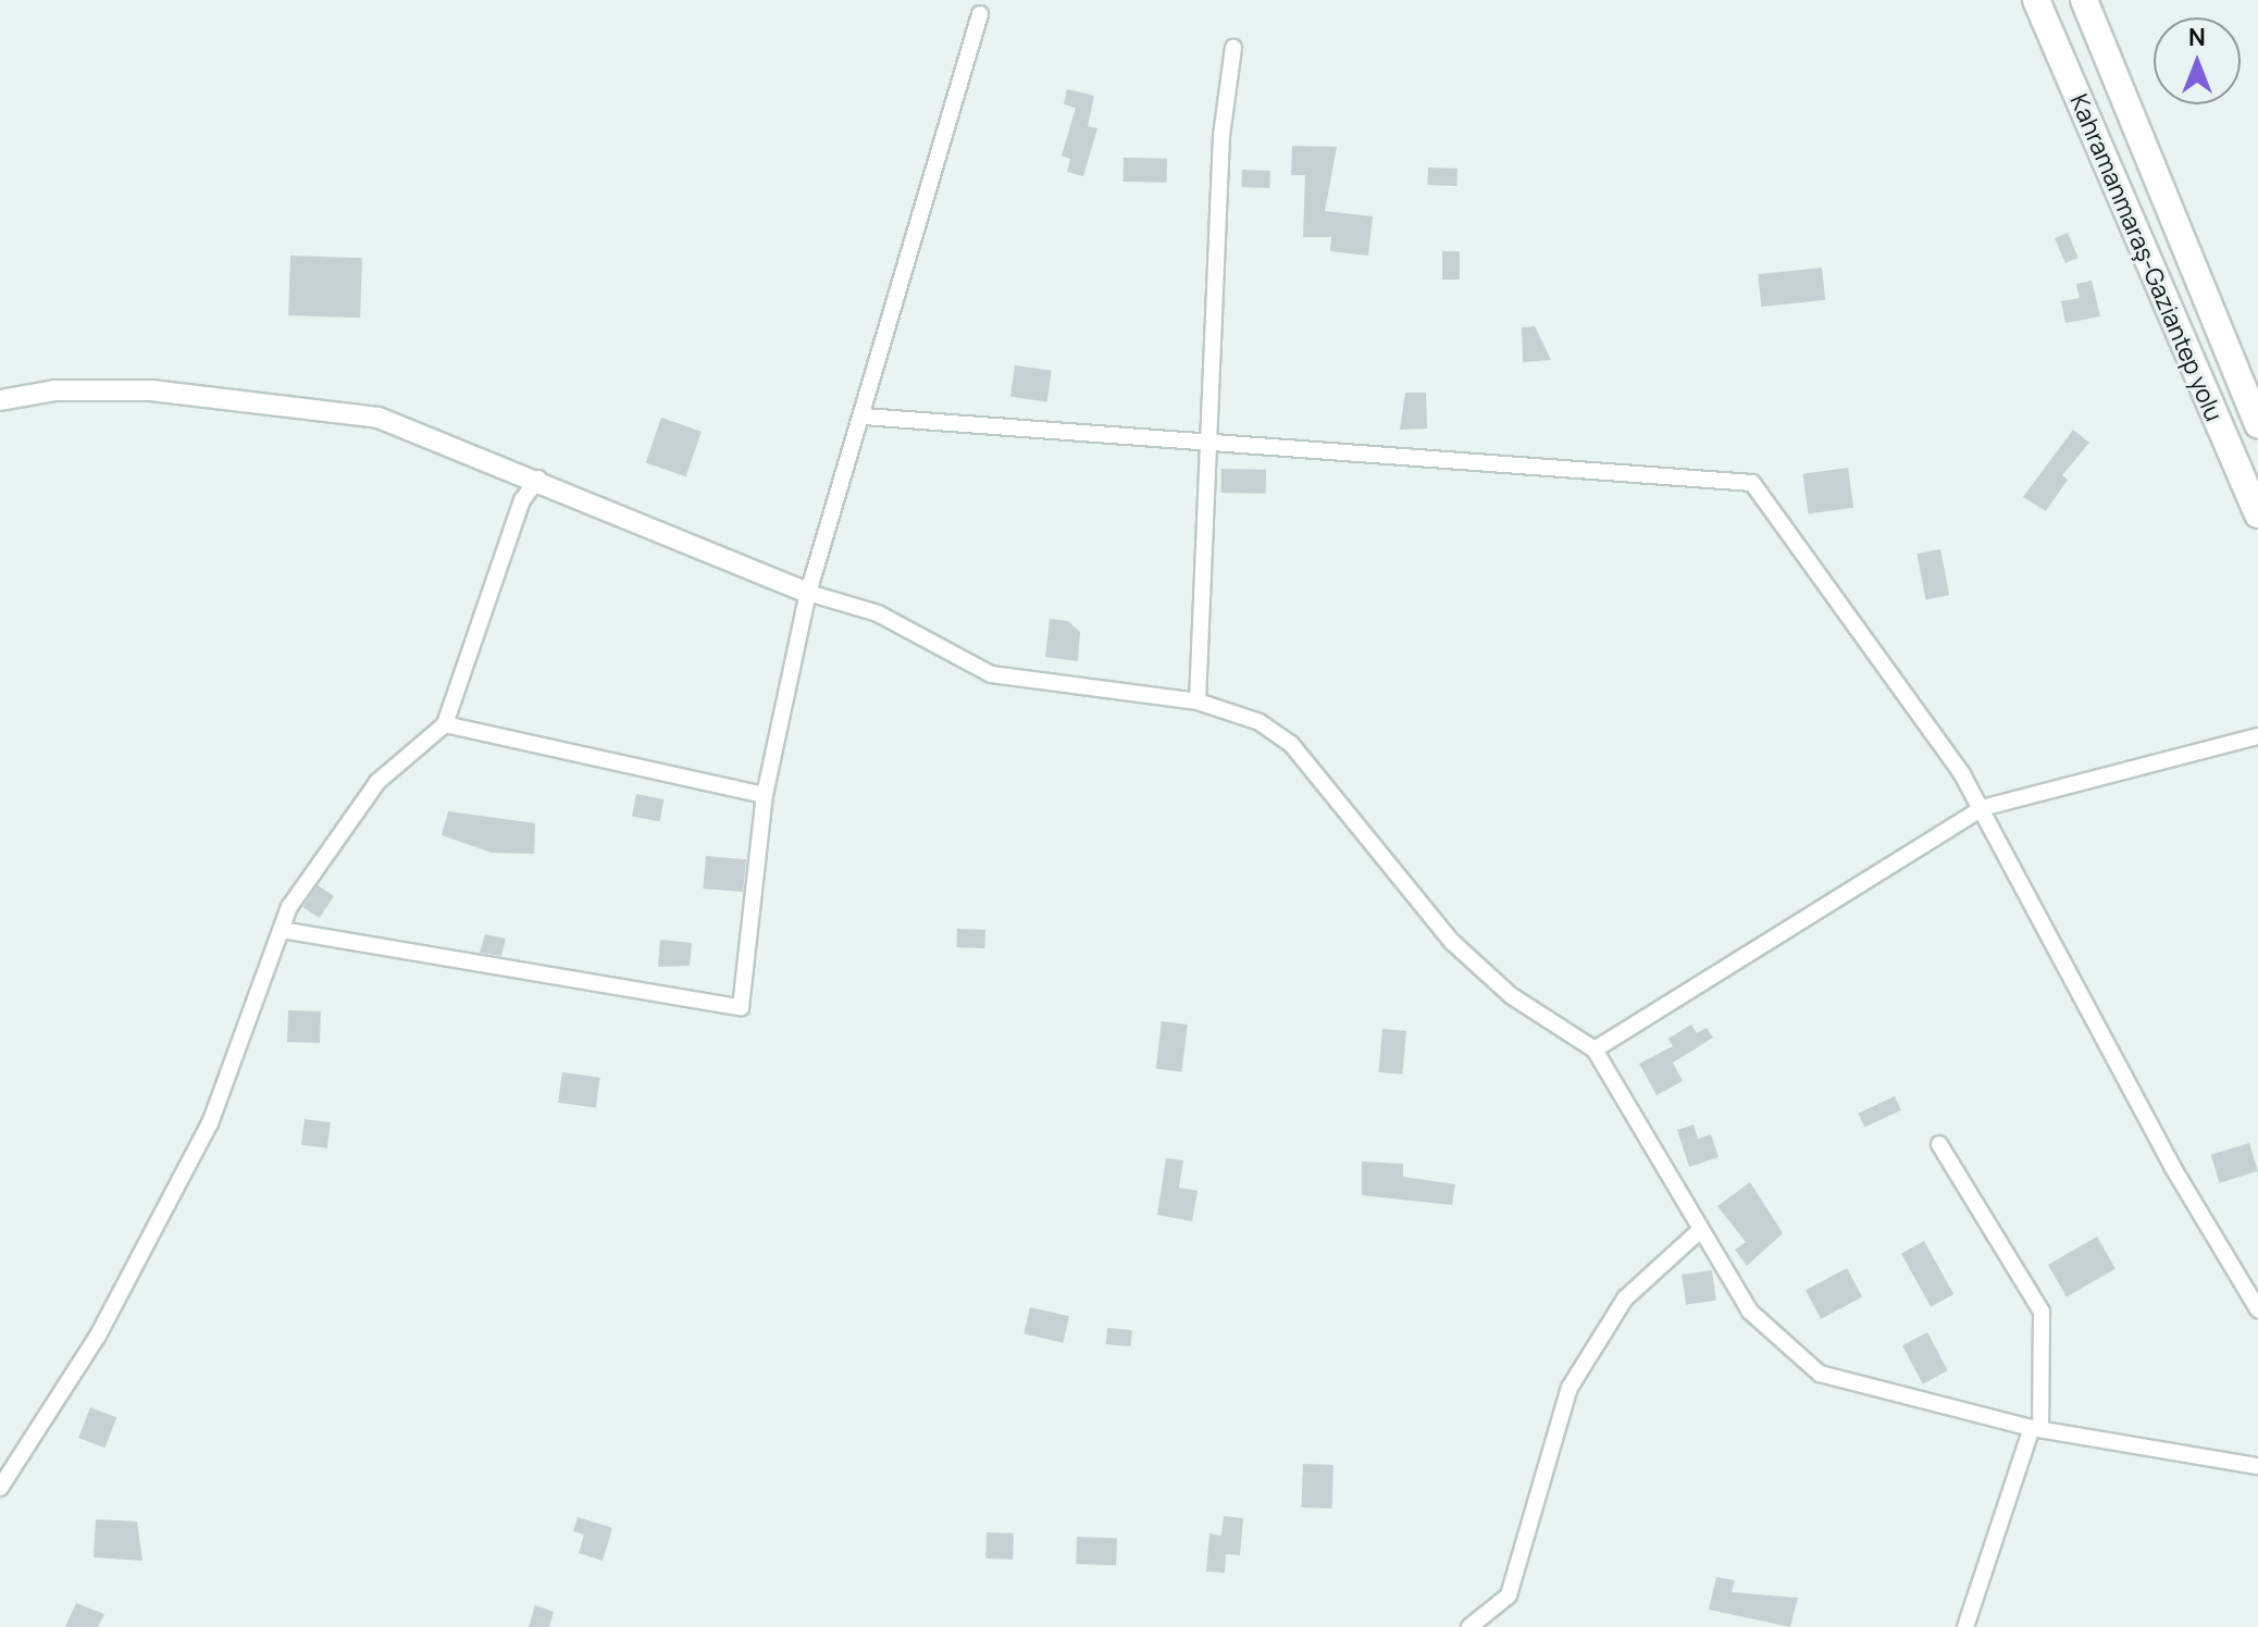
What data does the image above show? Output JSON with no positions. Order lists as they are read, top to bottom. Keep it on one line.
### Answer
{"streets":{"highway":["Kahramanmaraş-Gaziantep yolu"]},"north":"top"}
